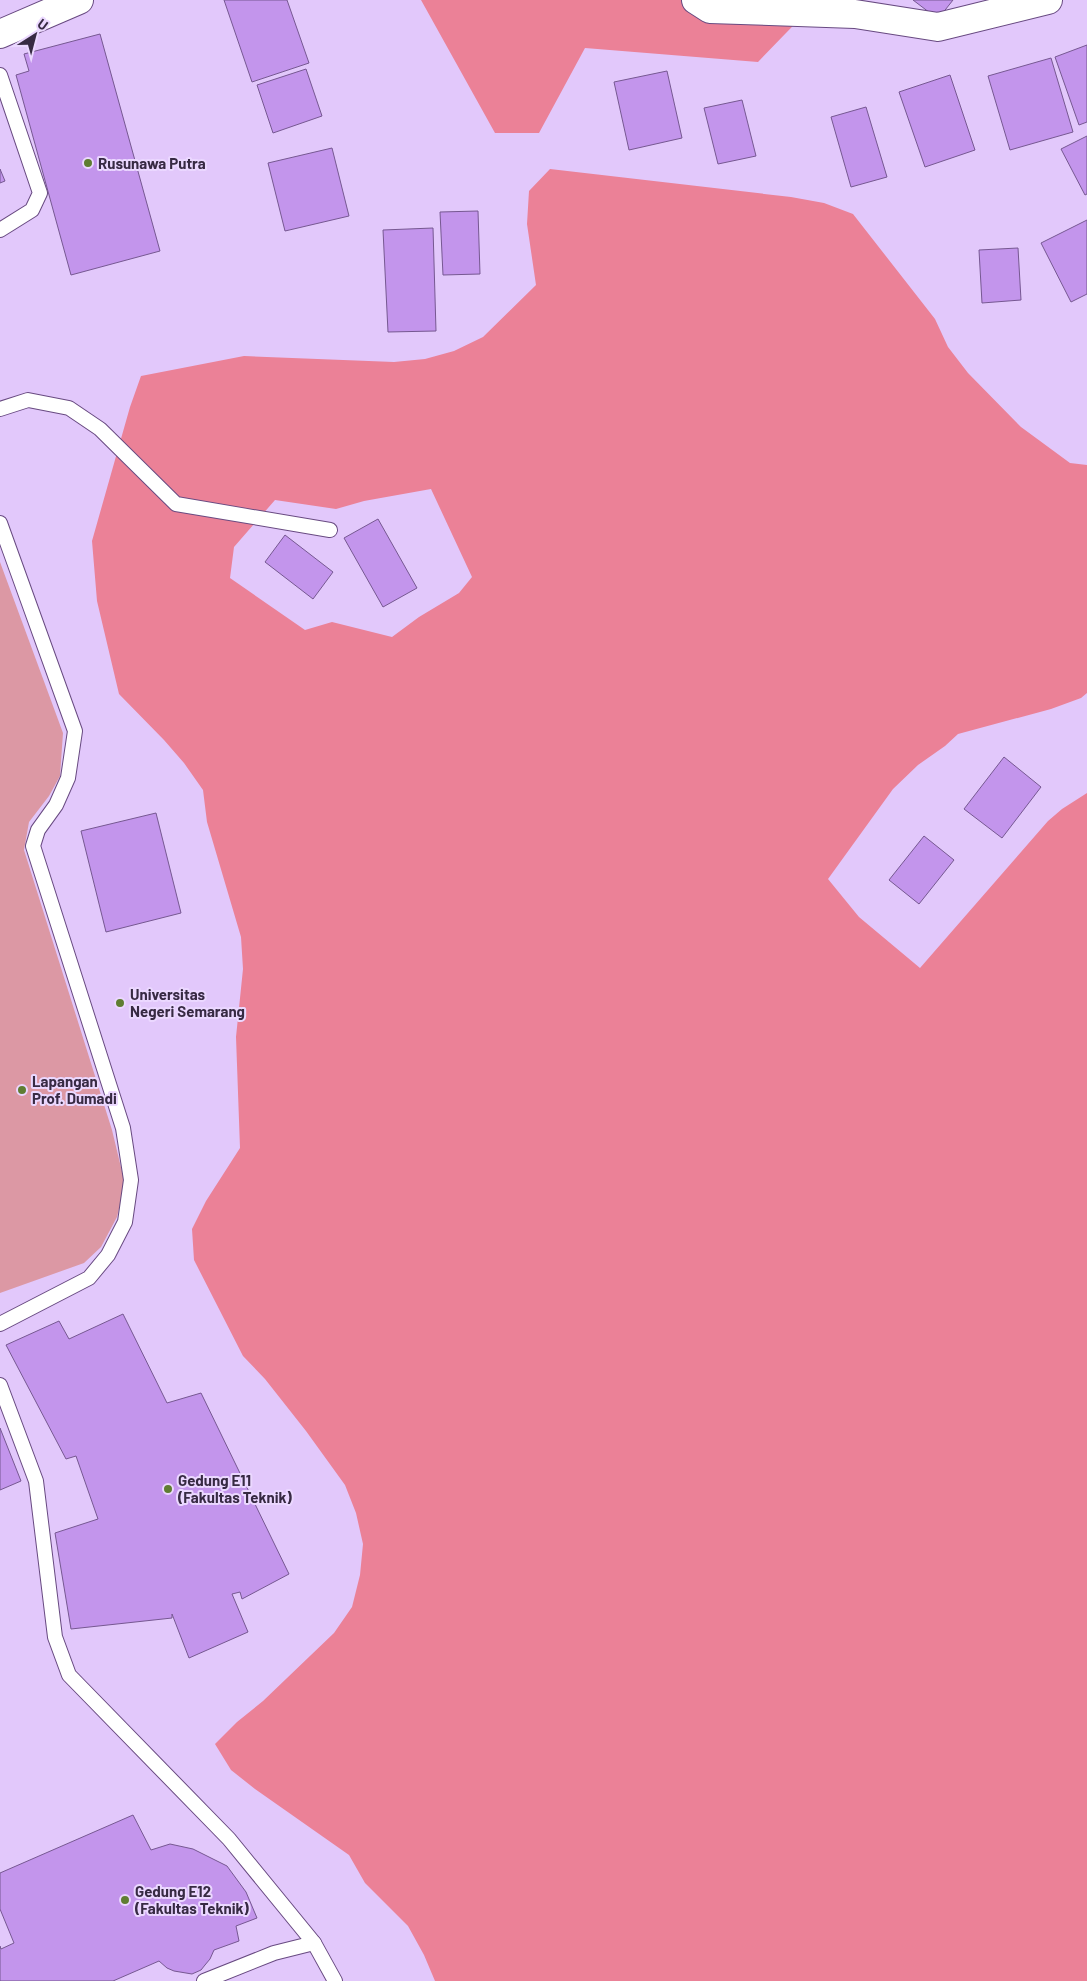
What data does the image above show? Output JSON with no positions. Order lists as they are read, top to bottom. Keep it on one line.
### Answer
{"places":["Rusunawa Putra","Universitas Negeri Semarang","Lapangan Prof. Dumadi","Gedung E11 (Fakultas Teknik)","Gedung E12 (Fakultas Teknik)"],"north":"top right"}
